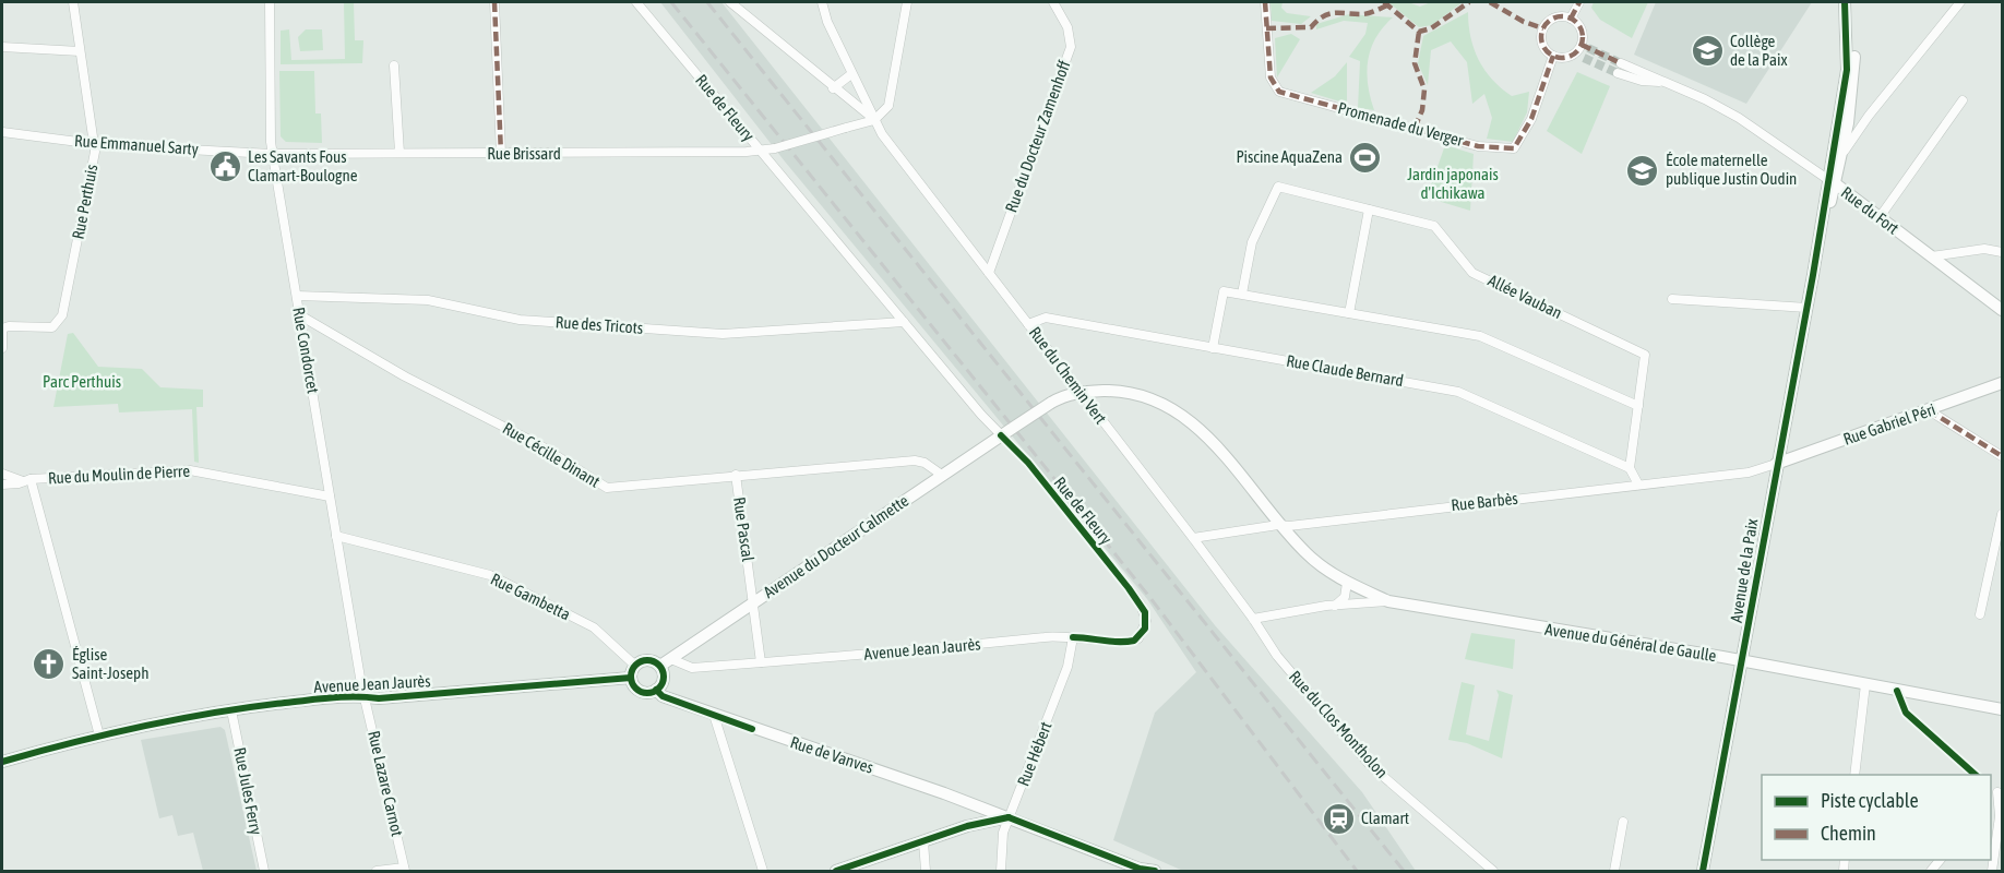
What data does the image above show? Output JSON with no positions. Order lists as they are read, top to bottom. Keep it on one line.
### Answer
{"streets":{"main road":["Rue du Fort","Rue Gabriel Péri","Avenue du Docteur Calmette","Avenue de la Paix","Avenue du Général de Gaulle","Avenue Jean Jaurès","Rue de Vanves"],"street":["Rue de Fleury","Promenade du Verger","Rue du Docteur Zamenhoff","Rue Emmanuel Sarty","Rue Brissard","Rue Perthuis","Allée Vauban","Rue des Tricots","Rue Condorcet","Rue Claude Bernard","Rue du Chemin Vert","Rue Cécille Dinant","Rue du Moulin de Pierre","Rue Barbès","Rue Pascal","Rue Gambetta","Rue du Clos Montholon","Rue Hébert","Rue Lazare Carnot","Rue Jules Ferry"]},"crossings":[["Rue de Fleury","Rue Brissard"],["Rue de Fleury","Rue des Tricots"],["Rue de Fleury","Avenue du Docteur Calmette"],["Rue de Fleury","Avenue Jean Jaurès"],["Rue du Docteur Zamenhoff","Rue du Chemin Vert"],["Rue Emmanuel Sarty","Rue Brissard"],["Rue Emmanuel Sarty","Rue Perthuis"],["Rue Emmanuel Sarty","Rue Condorcet"],["Rue Brissard","Rue Condorcet"],["Rue Brissard","Rue du Chemin Vert"],["Rue du Fort","Avenue de la Paix"],["Allée Vauban","Rue Claude Bernard"],["Rue des Tricots","Rue Condorcet"],["Rue Condorcet","Rue Cécille Dinant"],["Rue Condorcet","Rue du Moulin de Pierre"],["Rue Condorcet","Rue Gambetta"],["Rue Condorcet","Avenue Jean Jaurès"],["Rue Condorcet","Rue Lazare Carnot"],["Rue Claude Bernard","Rue du Chemin Vert"],["Rue du Chemin Vert","Rue Barbès"],["Rue du Chemin Vert","Avenue du Docteur Calmette"],["Rue du Chemin Vert","Avenue du Général de Gaulle"],["Rue du Chemin Vert","Rue du Clos Montholon"],["Rue Gabriel Péri","Rue Barbès"],["Rue Gabriel Péri","Avenue de la Paix"],["Rue Cécille Dinant","Rue Pascal"],["Rue Cécille Dinant","Avenue du Docteur Calmette"],["Rue Barbès","Avenue de la Paix"],["Rue Pascal","Avenue du Docteur Calmette"],["Rue Pascal","Avenue Jean Jaurès"],["Avenue du Docteur Calmette","Rue Gambetta"],["Avenue du Docteur Calmette","Avenue Jean Jaurès"],["Avenue du Docteur Calmette","Rue de Vanves"],["Avenue de la Paix","Avenue du Général de Gaulle"],["Rue Gambetta","Avenue Jean Jaurès"],["Rue Gambetta","Rue de Vanves"],["Avenue du Général de Gaulle","Rue du Clos Montholon"],["Avenue Jean Jaurès","Rue Hébert"],["Avenue Jean Jaurès","Rue de Vanves"],["Avenue Jean Jaurès","Rue Lazare Carnot"],["Avenue Jean Jaurès","Rue Jules Ferry"],["Rue Hébert","Rue de Vanves"]],"parks":["Jardin japonais d'Ichikawa","Parc Perthuis"],"places":{"school or university":["Collège de la Paix","École maternelle publique Justin Oudin"],"sports":["Piscine AquaZena"],"public building":["Les Savants Fous Clamart-Boulogne"],"church":["Église Saint-Joseph"],"station":["Clamart"]},"legend":["Piste cyclable","Chemin"]}
